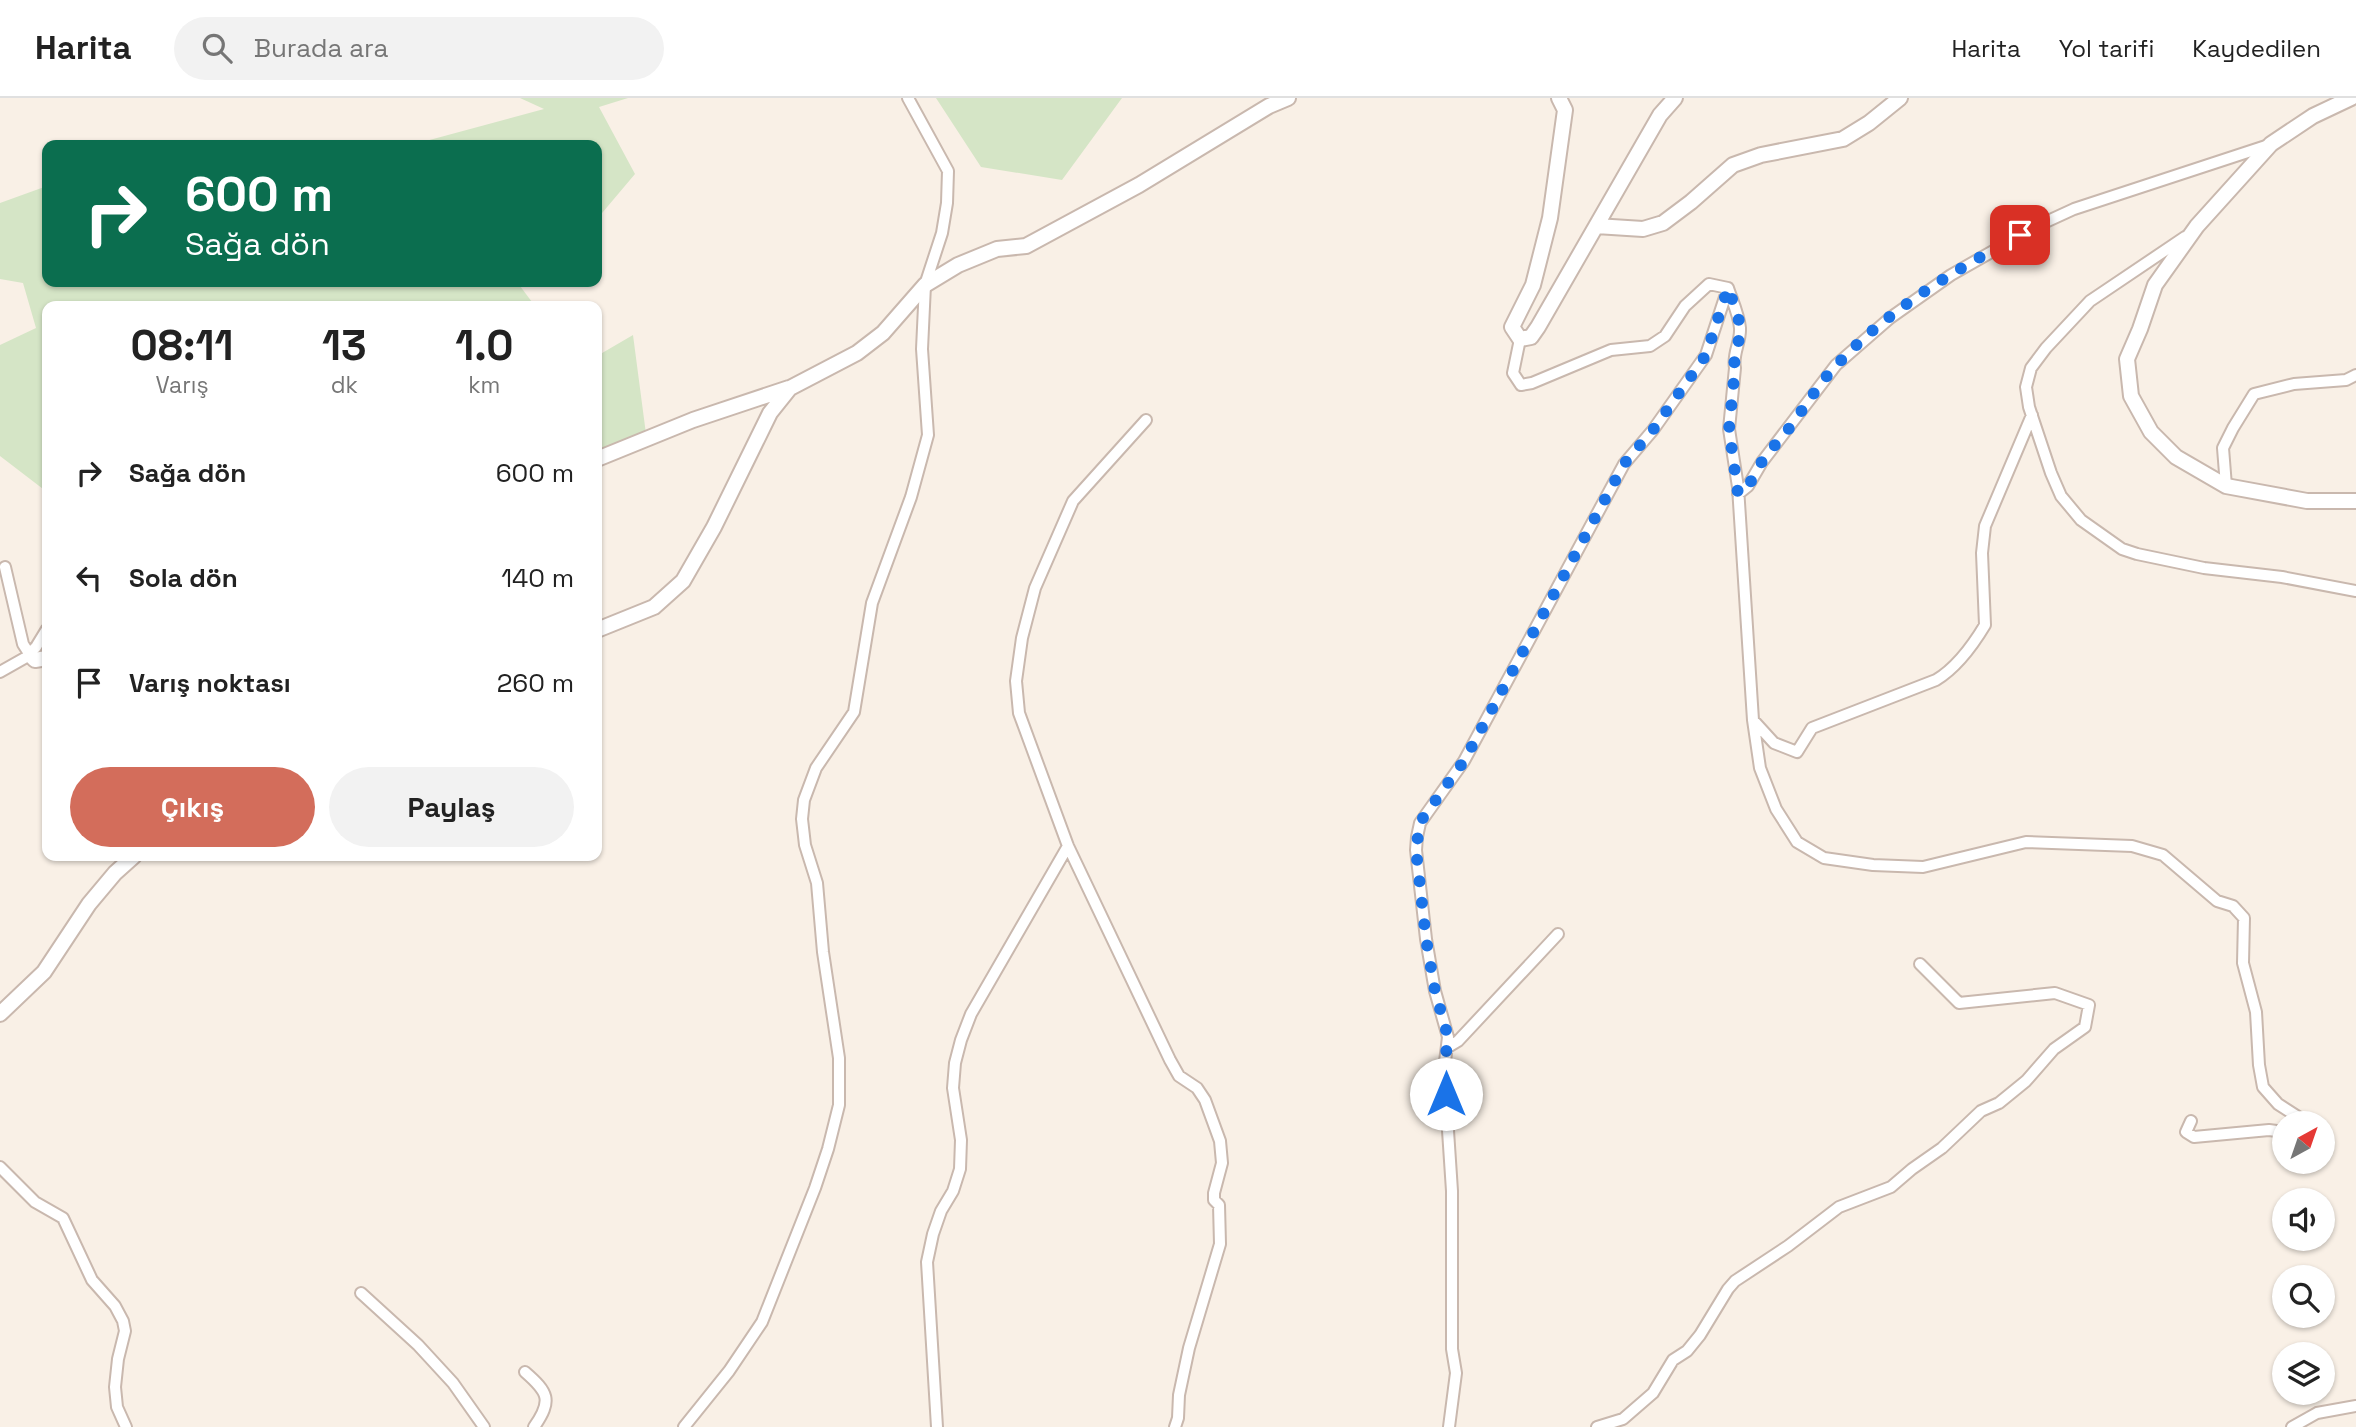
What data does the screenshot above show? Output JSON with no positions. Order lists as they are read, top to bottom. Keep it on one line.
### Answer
{"north":"top right","page":{"header":"Harita","search":"Burada ara","nav":["Harita","Yol tarifi","Kaydedilen"],"turn":["600 m","Sağa dön"],"eta":["08:11","Varış","13","dk","1.0","km"],"list":[{"name":"Sağa dön","value":"600 m"},{"name":"Sola dön","value":"140 m"},{"name":"Varış noktası","value":"260 m"}],"buttons":["Çıkış","Paylaş"]}}
